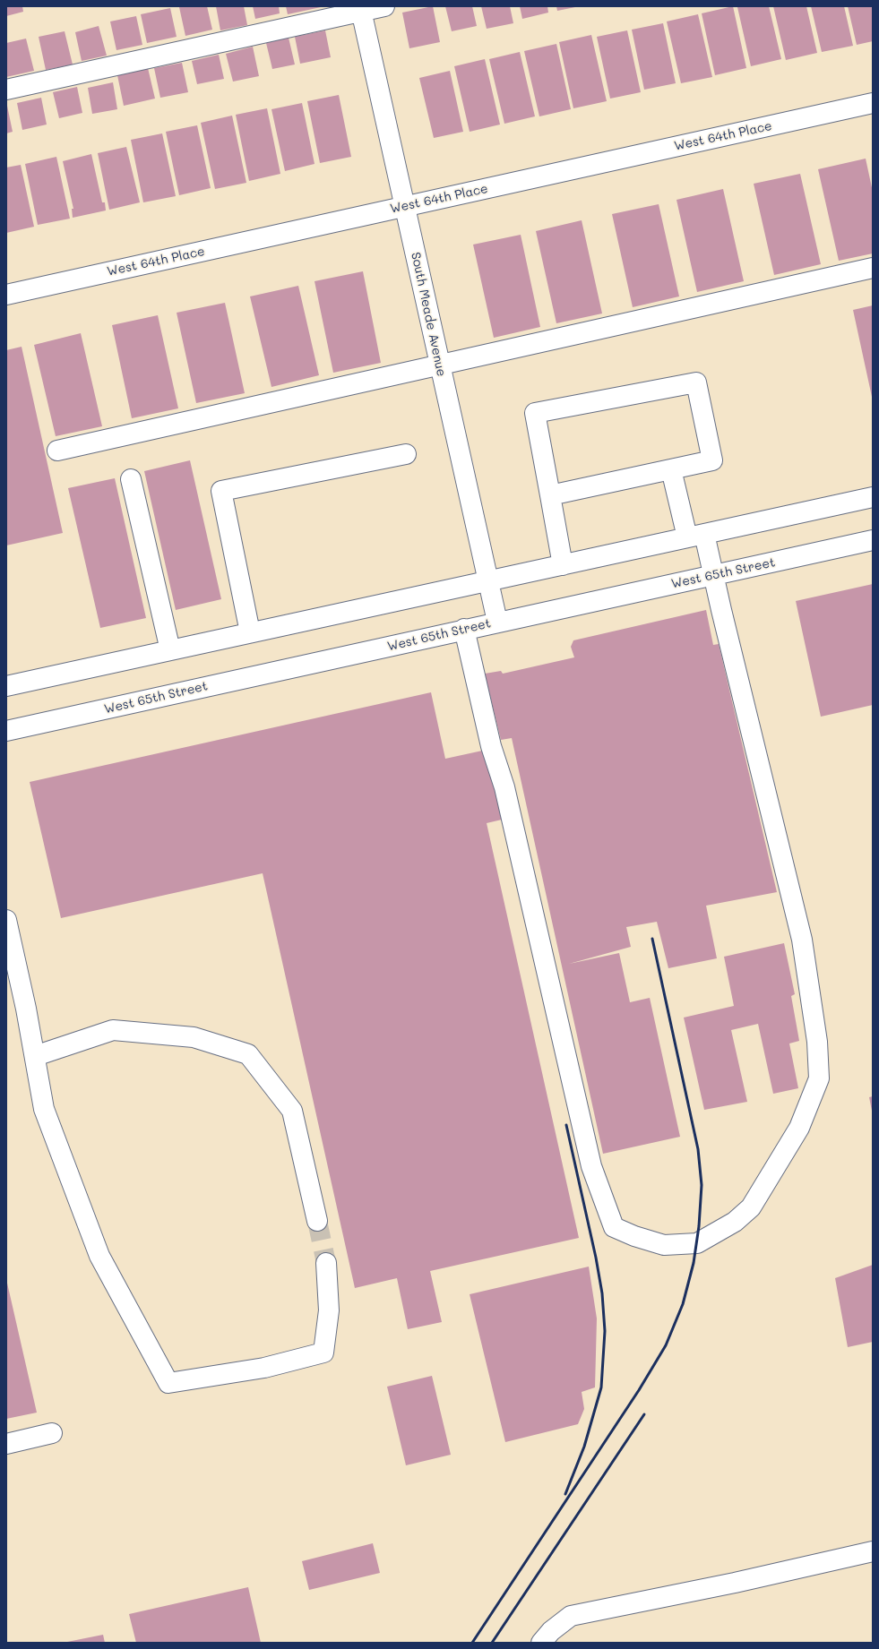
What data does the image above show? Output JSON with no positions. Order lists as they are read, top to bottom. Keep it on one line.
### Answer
{"streets":{"street":["West 64th Place","South Meade Avenue","West 65th Street"]},"crossings":[["West 64th Place","South Meade Avenue"],["South Meade Avenue","West 65th Street"]]}
